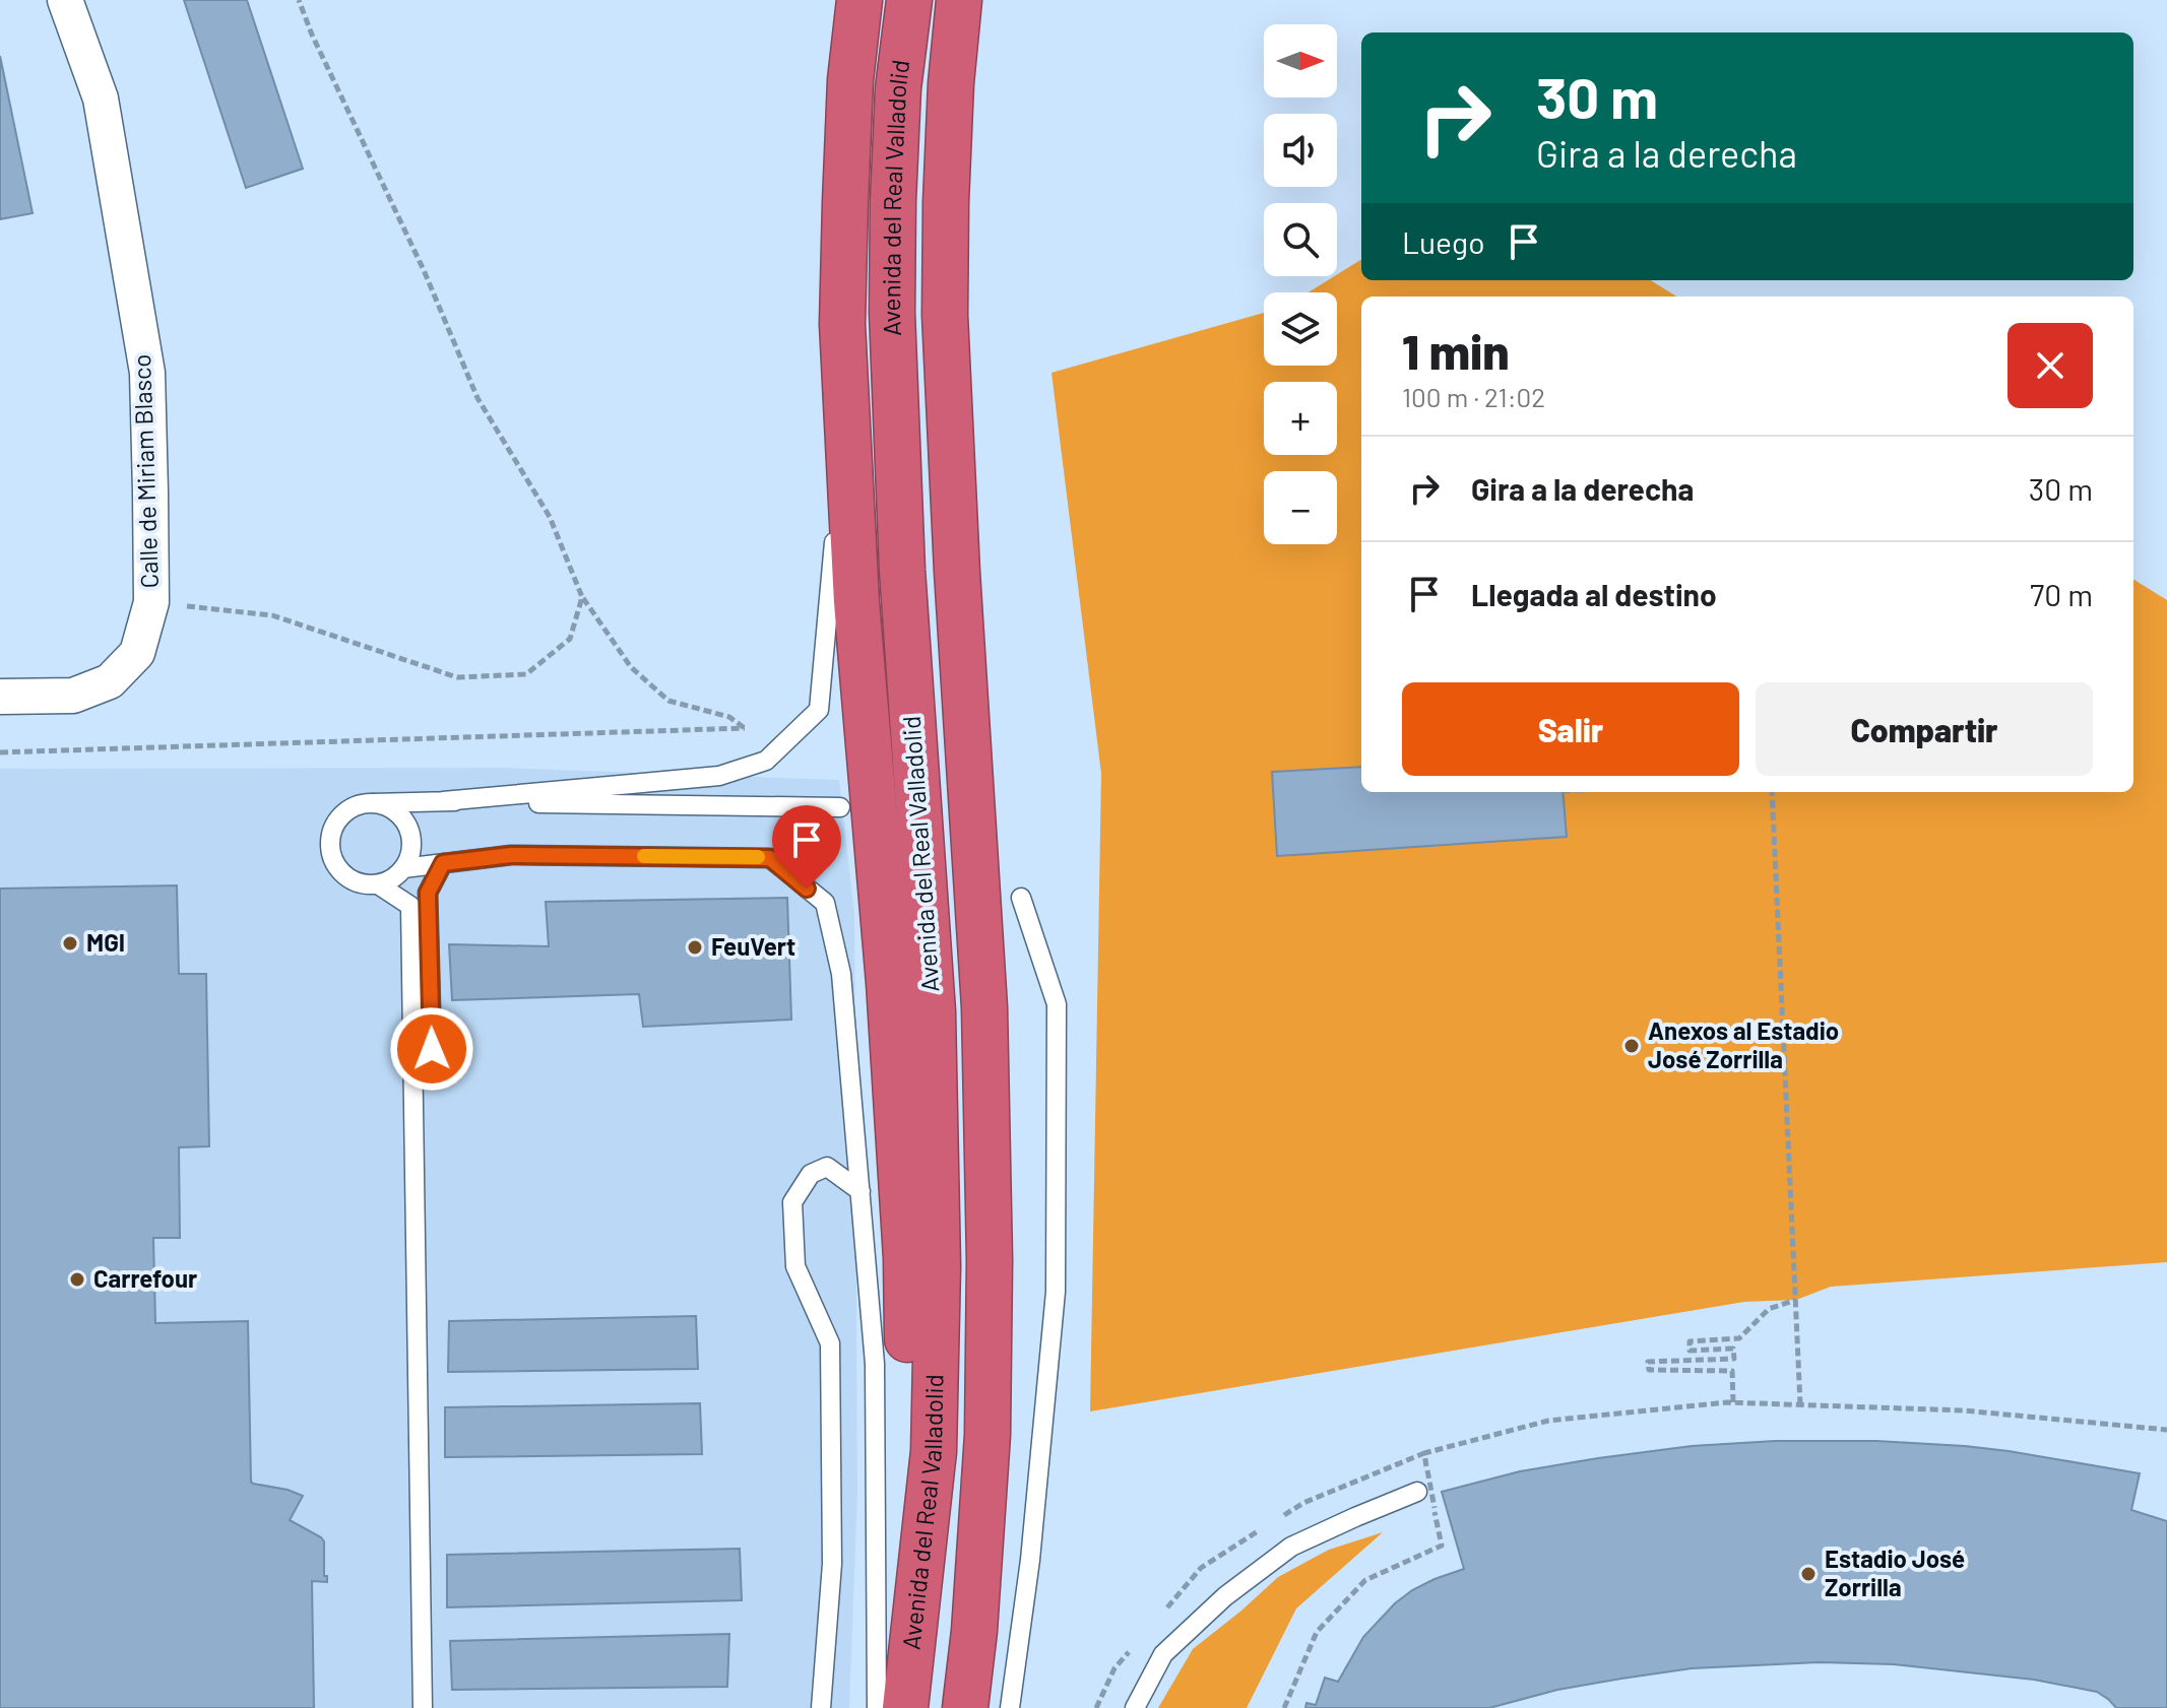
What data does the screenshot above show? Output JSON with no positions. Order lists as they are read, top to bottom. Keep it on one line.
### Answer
{"streets":{"highway":["Avenida del Real Valladolid"],"street":["Calle de Miriam Blasco"]},"places":["MGI","FeuVert","Anexos al Estadio José Zorrilla","Carrefour","Estadio José Zorrilla"],"north":"right","page":{"map_buttons":["+","−"],"turn":["30 m","Gira a la derecha"],"then":"Luego","heading":["1 min","100 m · 21:02"],"list":[{"name":"Gira a la derecha","value":"30 m"},{"name":"Llegada al destino","value":"70 m"}],"buttons":["Salir","Compartir"]}}
